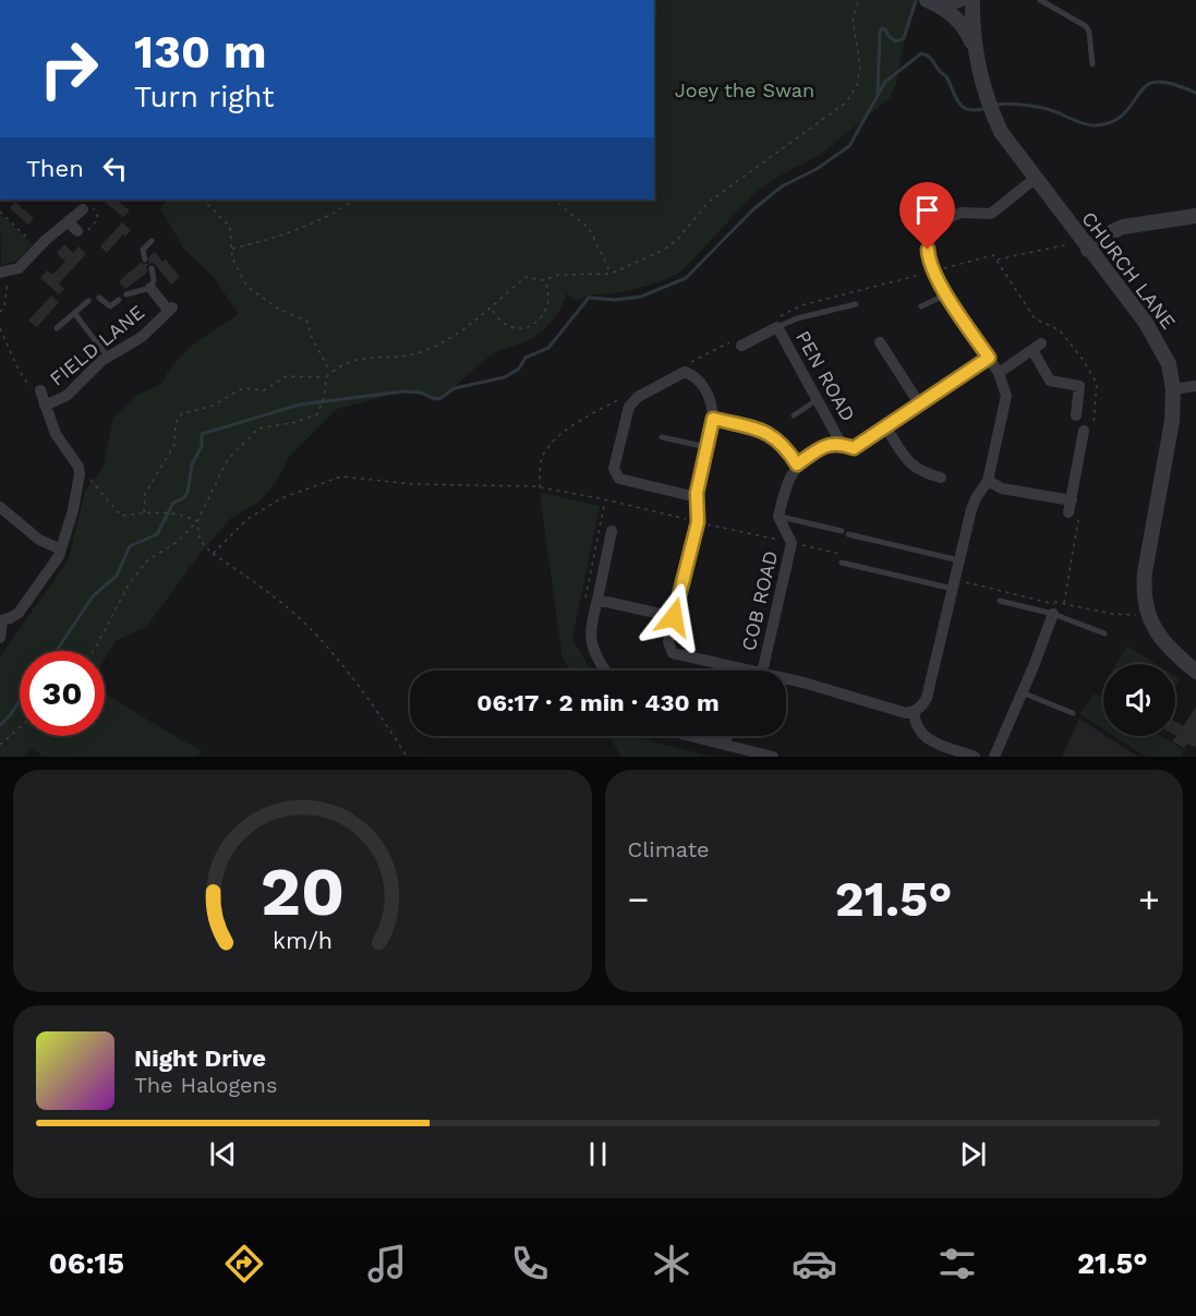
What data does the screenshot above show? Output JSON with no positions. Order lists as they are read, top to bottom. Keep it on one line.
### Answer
{"streets":{"street":["CHURCH LANE","FIELD LANE","PEN ROAD","COB ROAD"]},"parks":["Joey the Swan"],"page":{"turn":["130 m","Turn right"],"then":"Then","limit":"30","trip":"06:17 · 2 min · 430 m","tile":"Climate","heat":["−","21.5°","+"],"song":["Night Drive","The Halogens"],"tabs":["06:15","21.5°"],"gauge":["20","km/h"]}}
